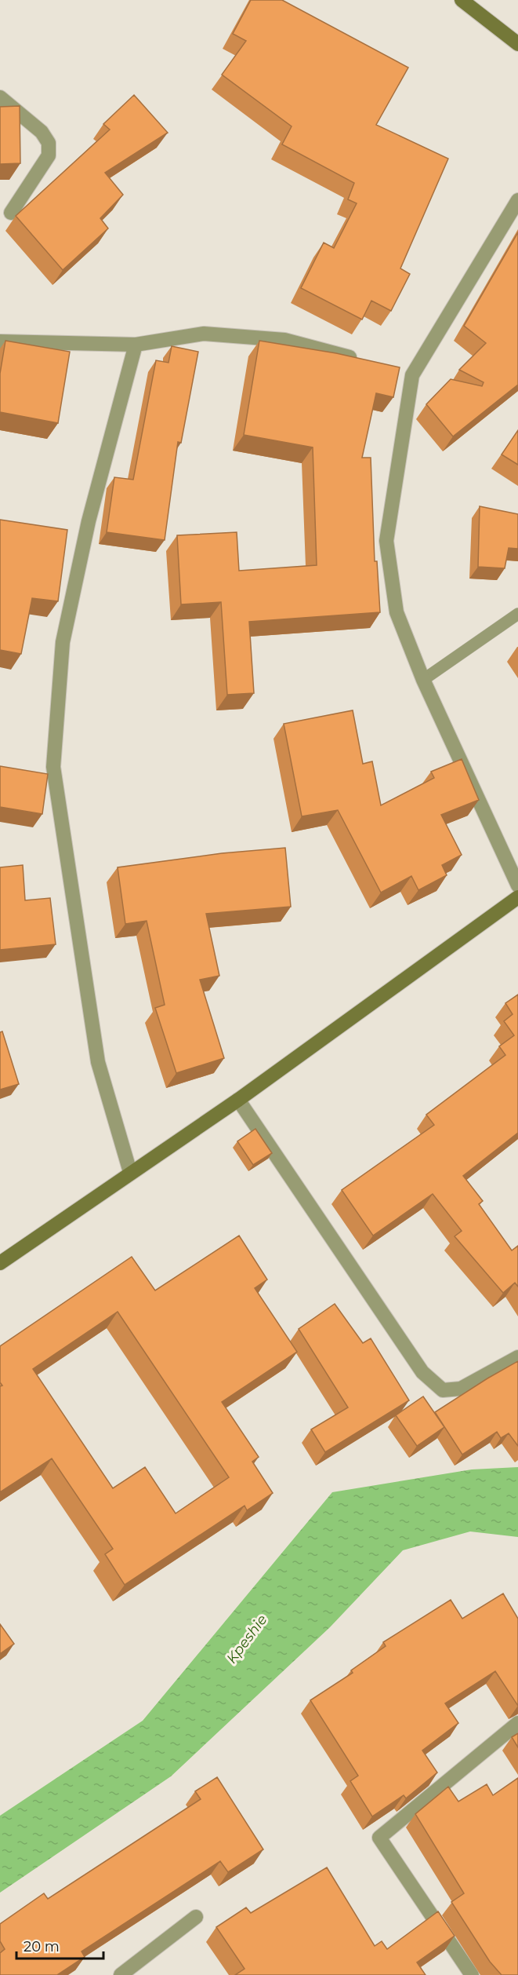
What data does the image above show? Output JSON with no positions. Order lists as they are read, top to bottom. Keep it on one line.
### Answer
{"water":["Kpeshie"],"scale_bar":"20 m"}
